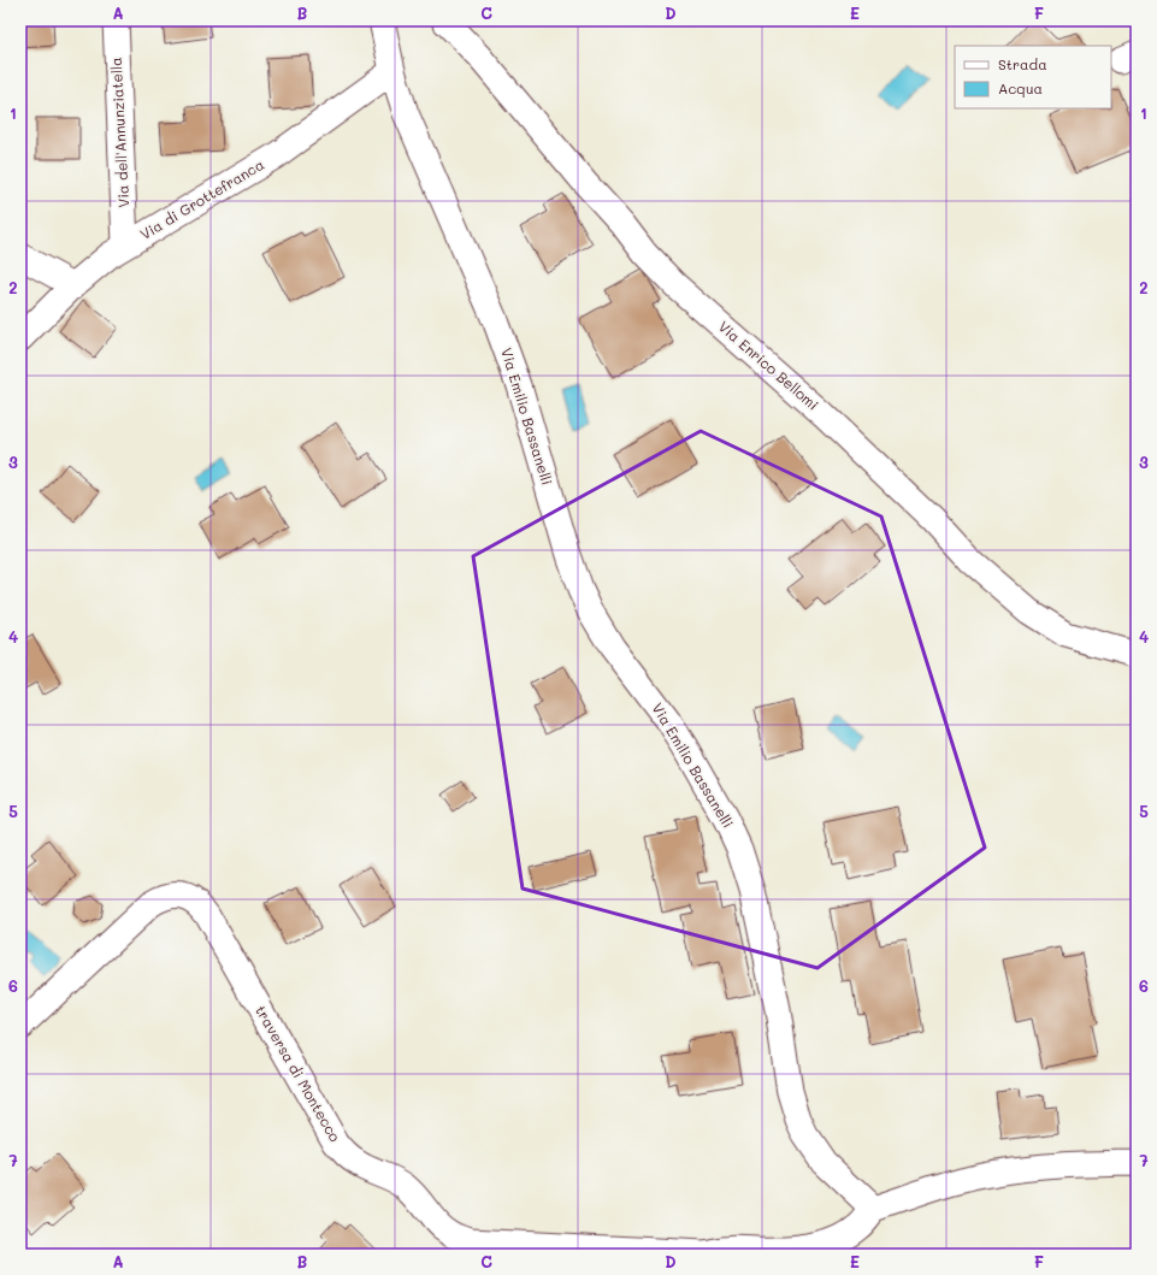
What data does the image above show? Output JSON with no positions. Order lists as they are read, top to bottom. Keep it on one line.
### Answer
{"streets":{"street":["Via dell'Annunziatella","Via di Grottefranca","Via Enrico Bellomi","Via Emilio Bassanelli","traversa di Montecco"]},"crossings":[["Via dell'Annunziatella","Via di Grottefranca"],["Via di Grottefranca","Via Emilio Bassanelli"]],"legend":["Strada","Acqua"],"grid":{"columns":["A","B","C","D","E","F"],"rows":["1","2","3","4","5","6","7"]}}
